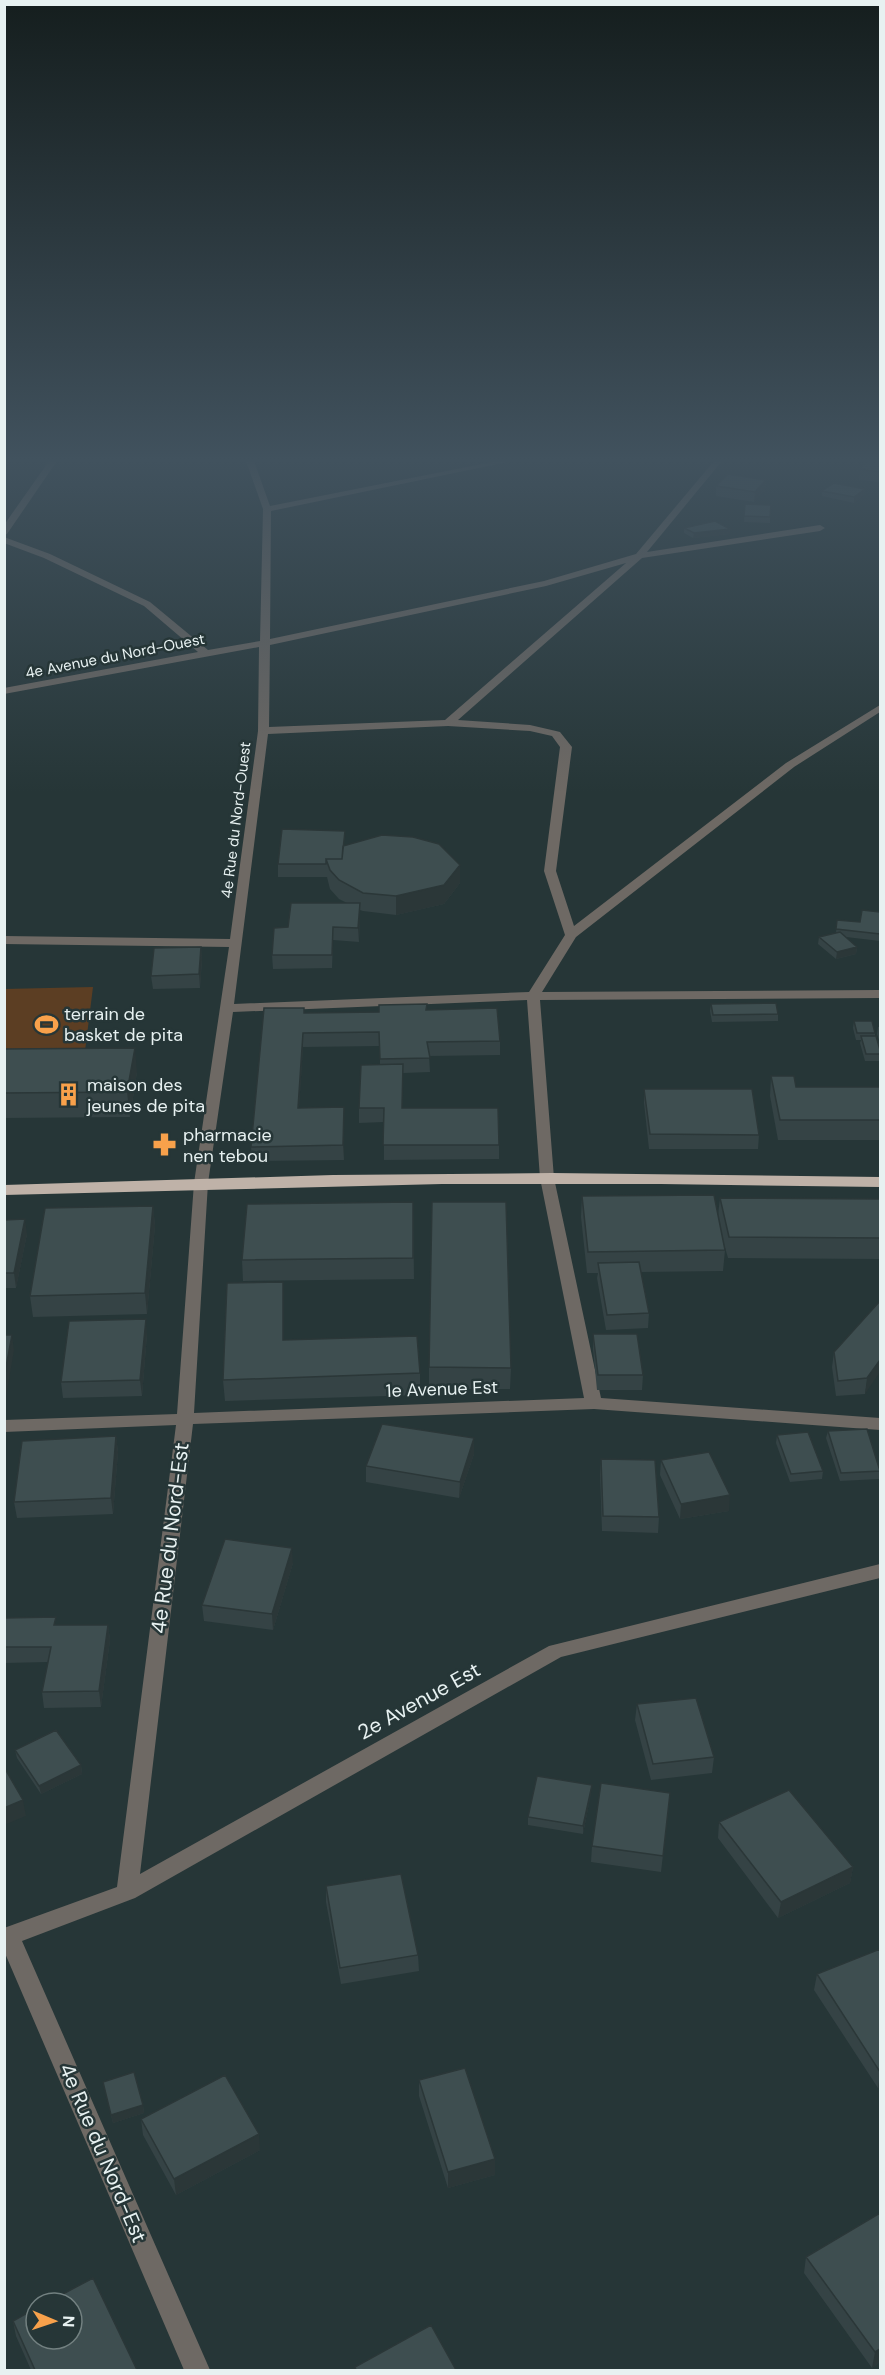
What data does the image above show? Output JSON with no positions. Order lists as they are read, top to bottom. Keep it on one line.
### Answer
{"streets":{"street":["4e Avenue du Nord-Ouest","4e Rue du Nord-Ouest","1e Avenue Est","4e Rue du Nord-Est","2e Avenue Est"]},"crossings":[["4e Avenue du Nord-Ouest","4e Rue du Nord-Ouest"],["4e Rue du Nord-Ouest","4e Rue du Nord-Est"],["1e Avenue Est","4e Rue du Nord-Est"],["4e Rue du Nord-Est","2e Avenue Est"]],"places":{"sports":["terrain de basket de pita"],"building":["maison des jeunes de pita"],"pharmacy":["pharmacie nen tebou"]},"north":"right"}
